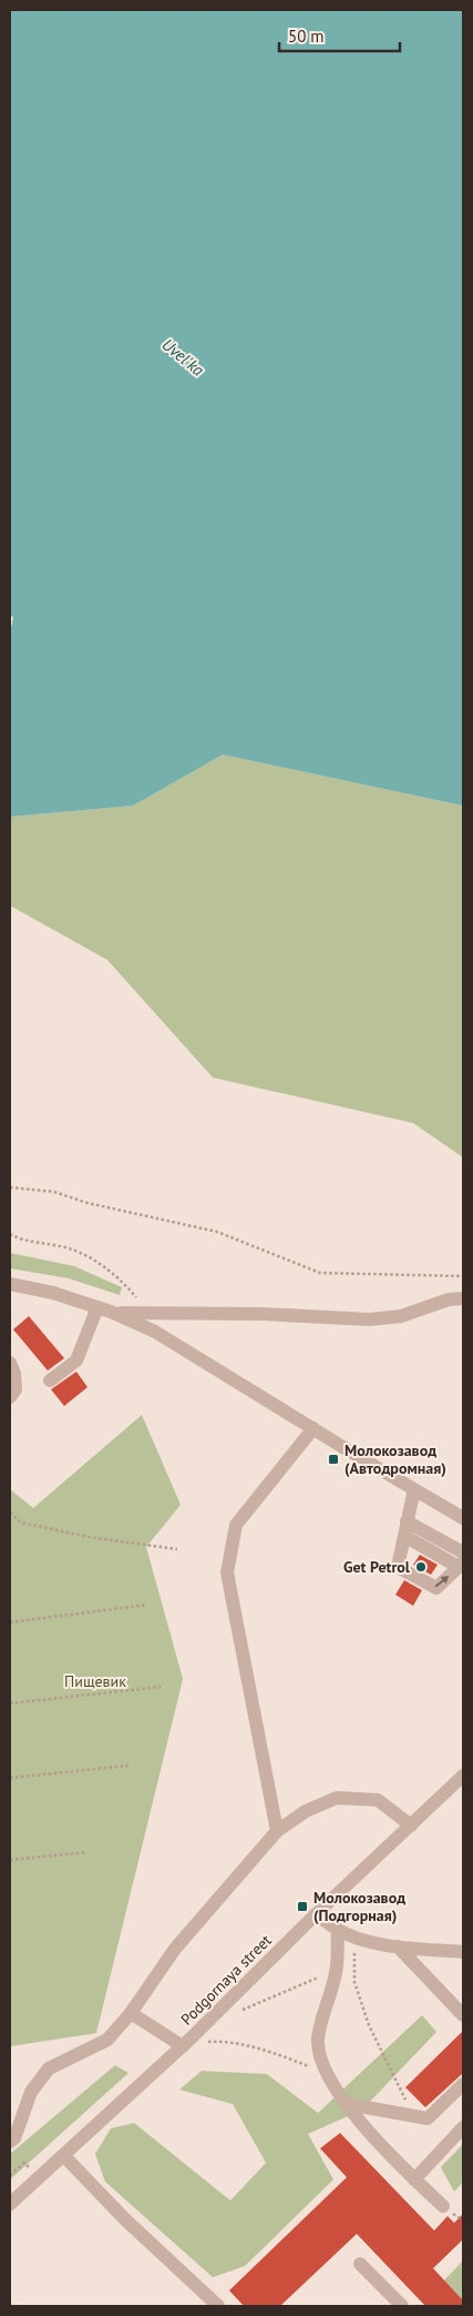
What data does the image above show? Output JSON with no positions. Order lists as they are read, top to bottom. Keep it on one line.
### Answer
{"streets":{"street":["Podgornaya street"]},"water":["Uvel'ka"],"parks":["Пищевик"],"places":{"transit":["Молокозавод (Автодромная)","Молокозавод (Подгорная)"],"other":["Get Petrol"]},"scale_bar":"50 m"}
